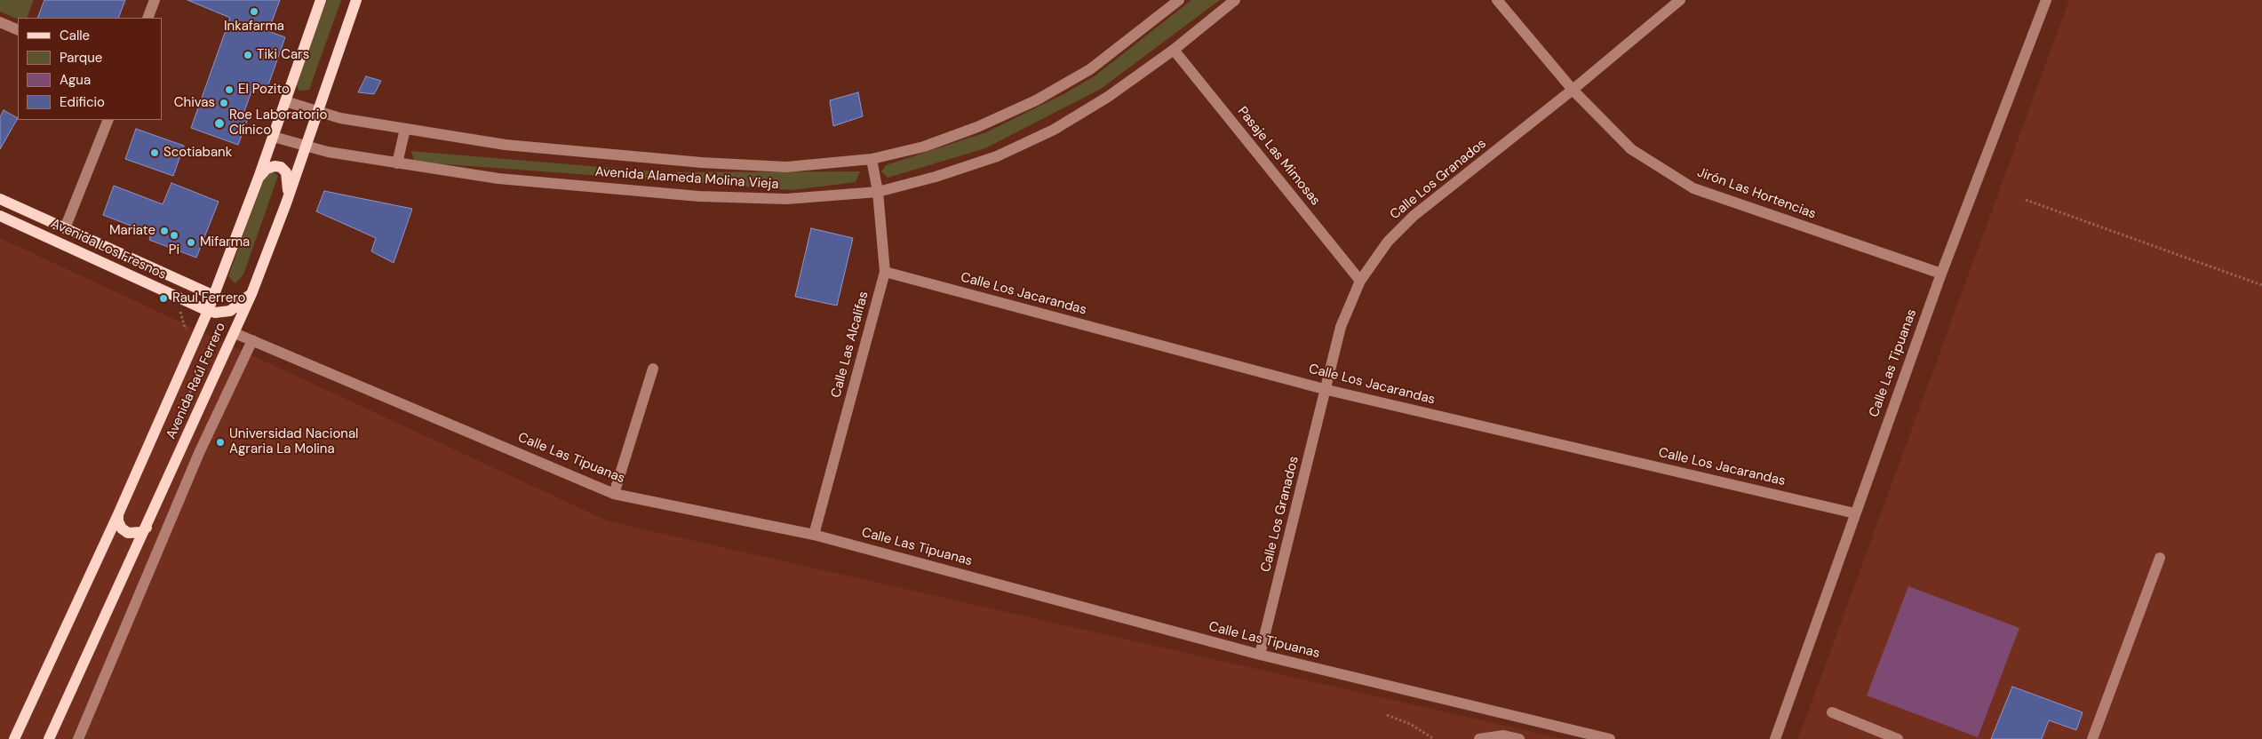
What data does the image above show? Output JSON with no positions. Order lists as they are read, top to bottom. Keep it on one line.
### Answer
{"streets":{"main road":["Avenida Los Fresnos","Avenida Raúl Ferrero"],"street":["Pasaje Las Mimosas","Avenida Alameda Molina Vieja","Calle Los Granados","Jirón Las Hortencias","Calle Los Jacarandas","Calle Las Alcalifas","Calle Las Tipuanas"]},"crossings":[["Pasaje Las Mimosas","Avenida Alameda Molina Vieja"],["Pasaje Las Mimosas","Calle Los Granados"],["Avenida Alameda Molina Vieja","Calle Las Alcalifas"],["Avenida Alameda Molina Vieja","Avenida Raúl Ferrero"],["Calle Los Granados","Jirón Las Hortencias"],["Calle Los Granados","Calle Los Jacarandas"],["Calle Los Granados","Calle Las Tipuanas"],["Jirón Las Hortencias","Calle Las Tipuanas"],["Avenida Los Fresnos","Avenida Raúl Ferrero"],["Calle Los Jacarandas","Calle Las Alcalifas"],["Calle Los Jacarandas","Calle Las Tipuanas"],["Calle Las Alcalifas","Calle Las Tipuanas"],["Calle Las Tipuanas","Avenida Raúl Ferrero"]],"places":["Inkafarma","Tiki Cars","El Pozito","Chivas","Roe Laboratorio Clínico","Scotiabank","Mariate","Pi","Mifarma","Raul Ferrero","Universidad Nacional Agraria La Molina"],"legend":["Calle","Parque","Agua","Edificio"]}
